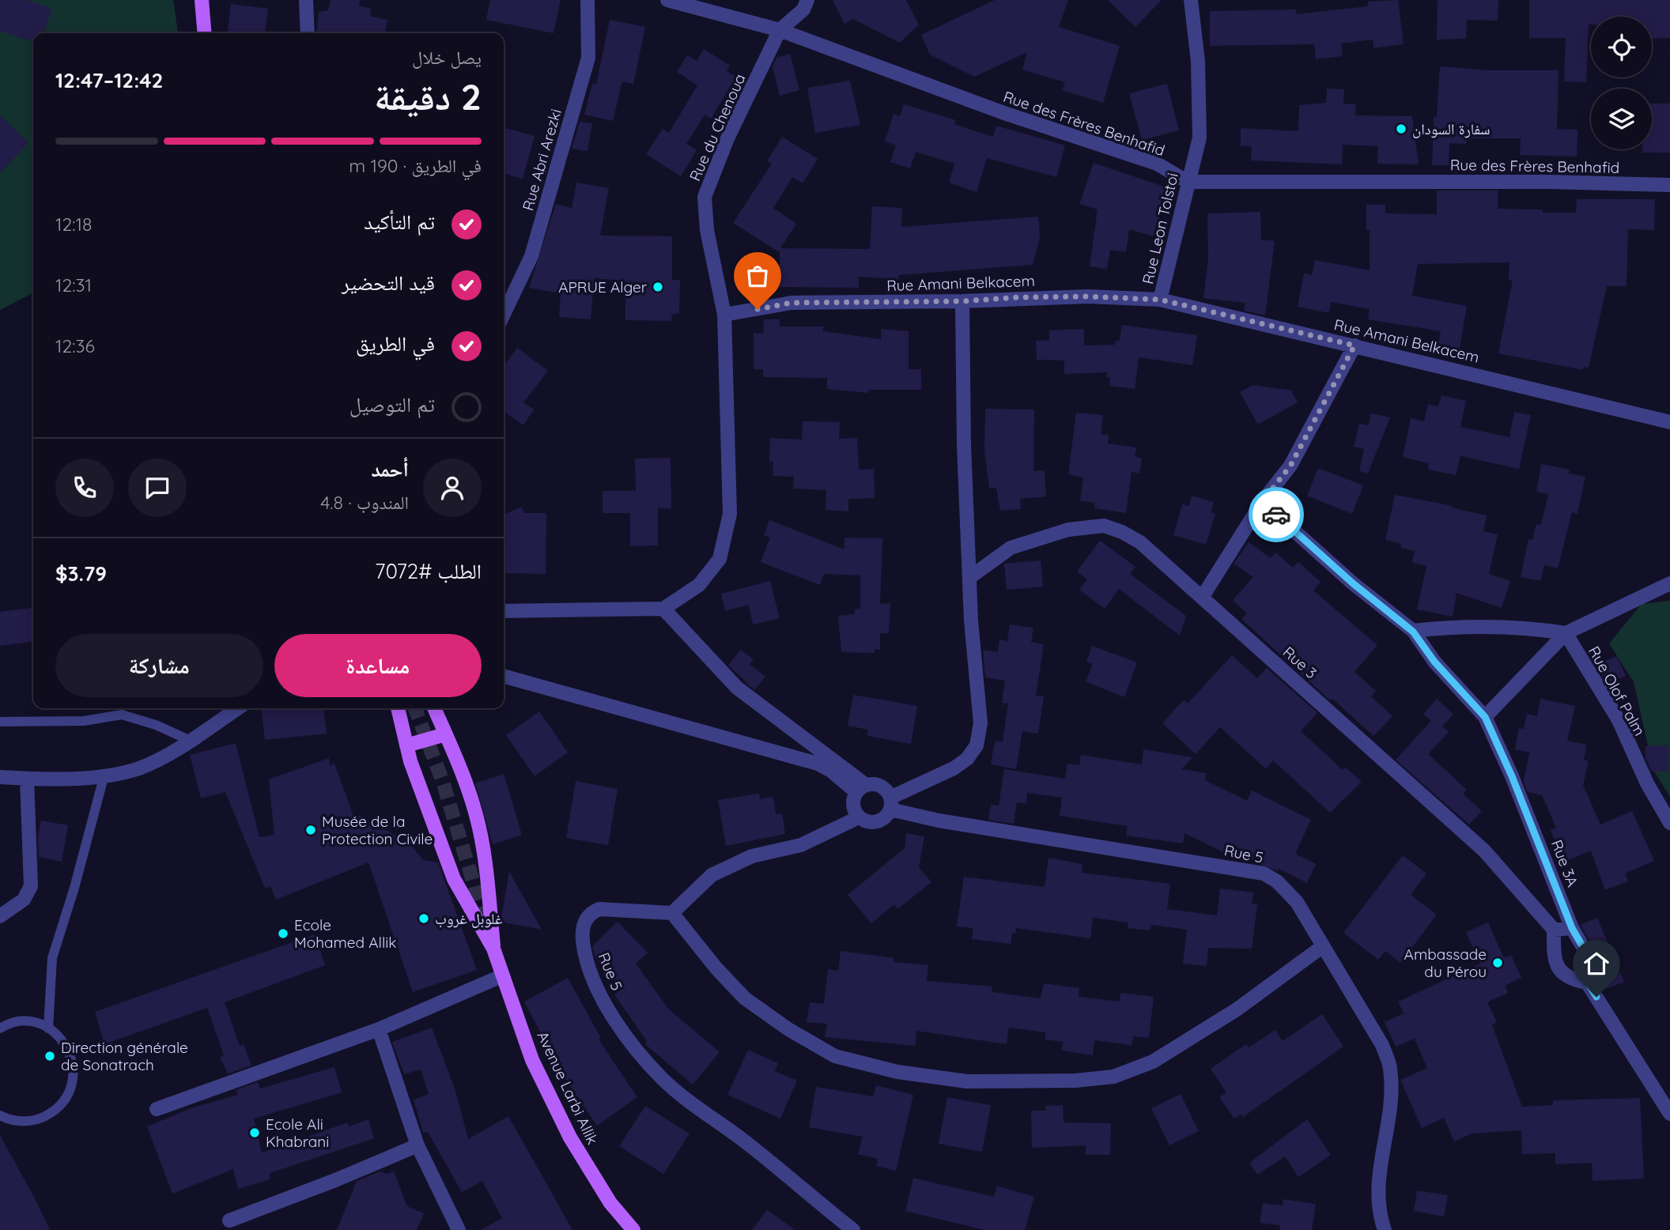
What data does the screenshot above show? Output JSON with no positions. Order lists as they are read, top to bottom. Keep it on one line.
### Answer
{"streets":{"main road":["Avenue Larbi Allik"],"street":["Rue des Frères Benhafid","Rue du Chenoua","Rue Abri Arezki","Rue Leon Tolstoi","Rue Amani Belkacem","Rue 3","Rue Olof Palm","Rue 5","Rue 3A"]},"crossings":[["Rue des Frères Benhafid","Rue du Chenoua"],["Rue des Frères Benhafid","Rue Leon Tolstoi"],["Rue du Chenoua","Rue Amani Belkacem"],["Rue Leon Tolstoi","Rue Amani Belkacem"]],"places":["سفارة السودان","APRUE Alger","Musée de la Protection Civile","غلوبل غروب","Ecole Mohamed Allik","Ambassade du Pérou","Direction générale de Sonatrach","Ecole Ali Khabrani"],"page":{"heading":["2 دقيقة","يصل خلال","12:42–12:47"],"panel":["أحمد","المندوب · 4.8","الطلب #7072","$3.79"],"bar":"في الطريق · 190 m","list":[["تم التأكيد","12:18"],["قيد التحضير","12:31"],["في الطريق","12:36"],"تم التوصيل"],"buttons":["مساعدة","مشاركة"]}}
